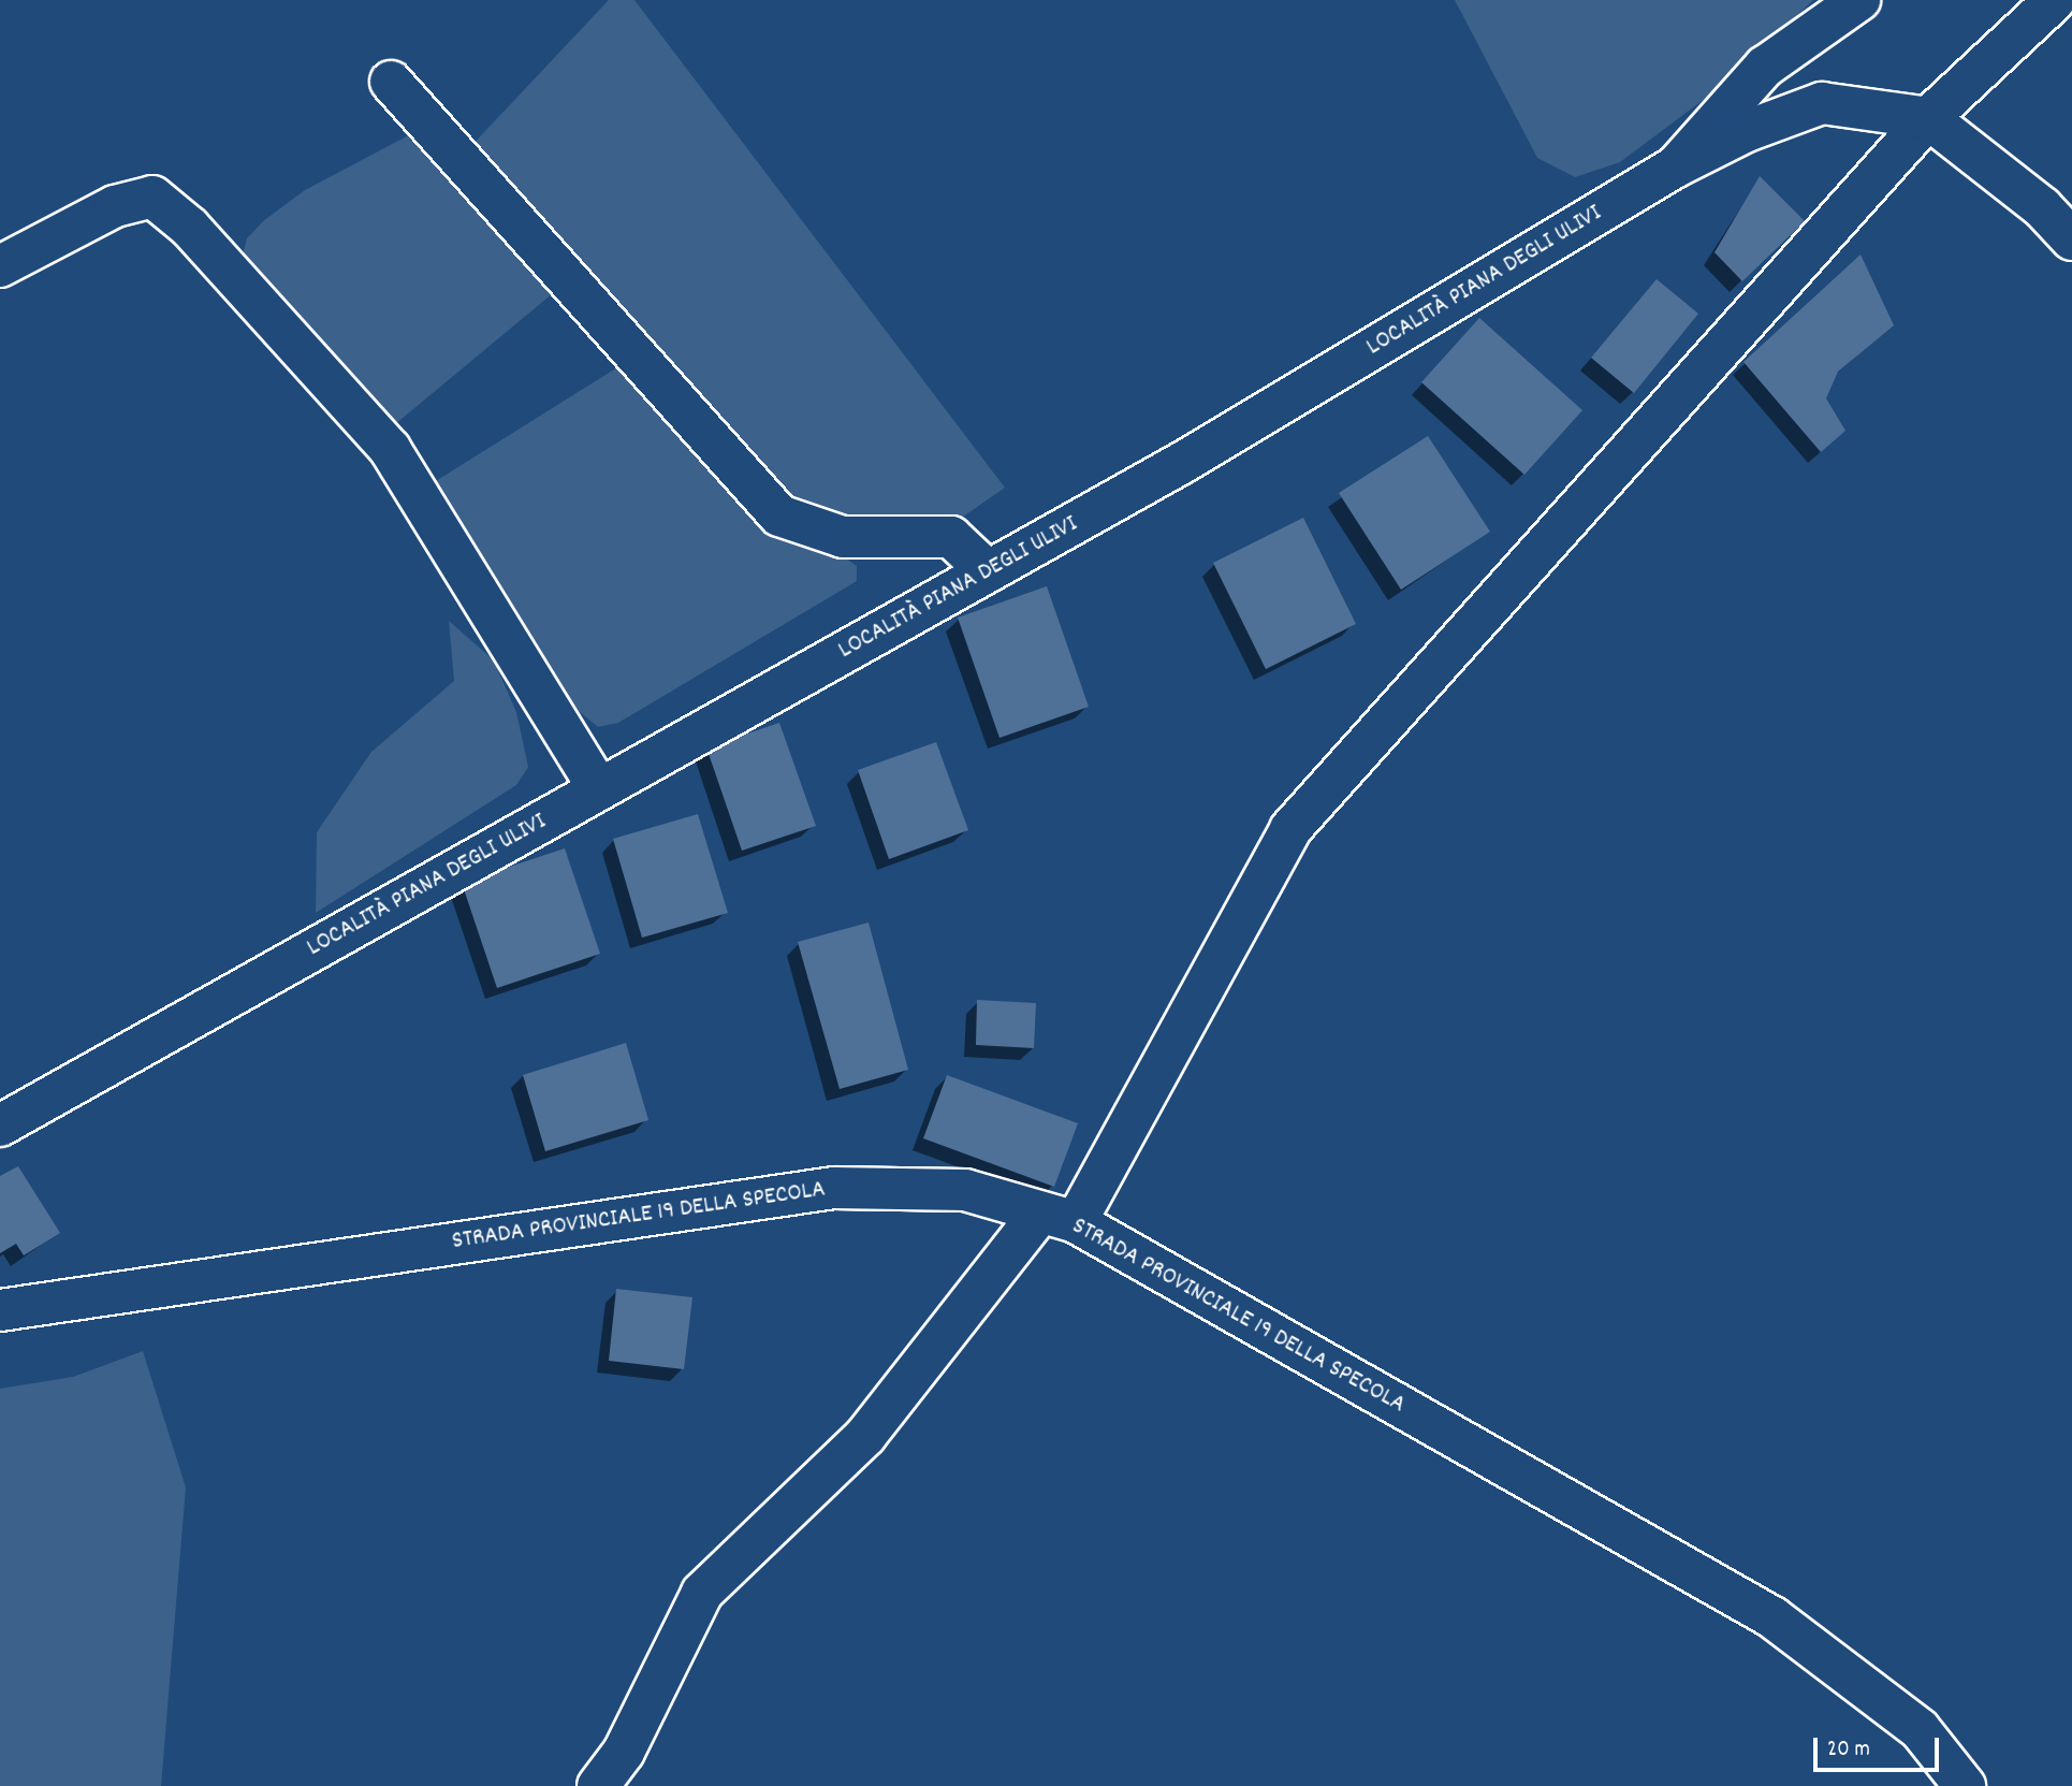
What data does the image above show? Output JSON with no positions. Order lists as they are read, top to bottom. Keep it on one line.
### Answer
{"streets":{"main road":["LOCALITÀ PIANA DEGLI ULIVI","STRADA PROVINCIALE 19 DELLA SPECOLA"]},"scale_bar":"20 m"}
